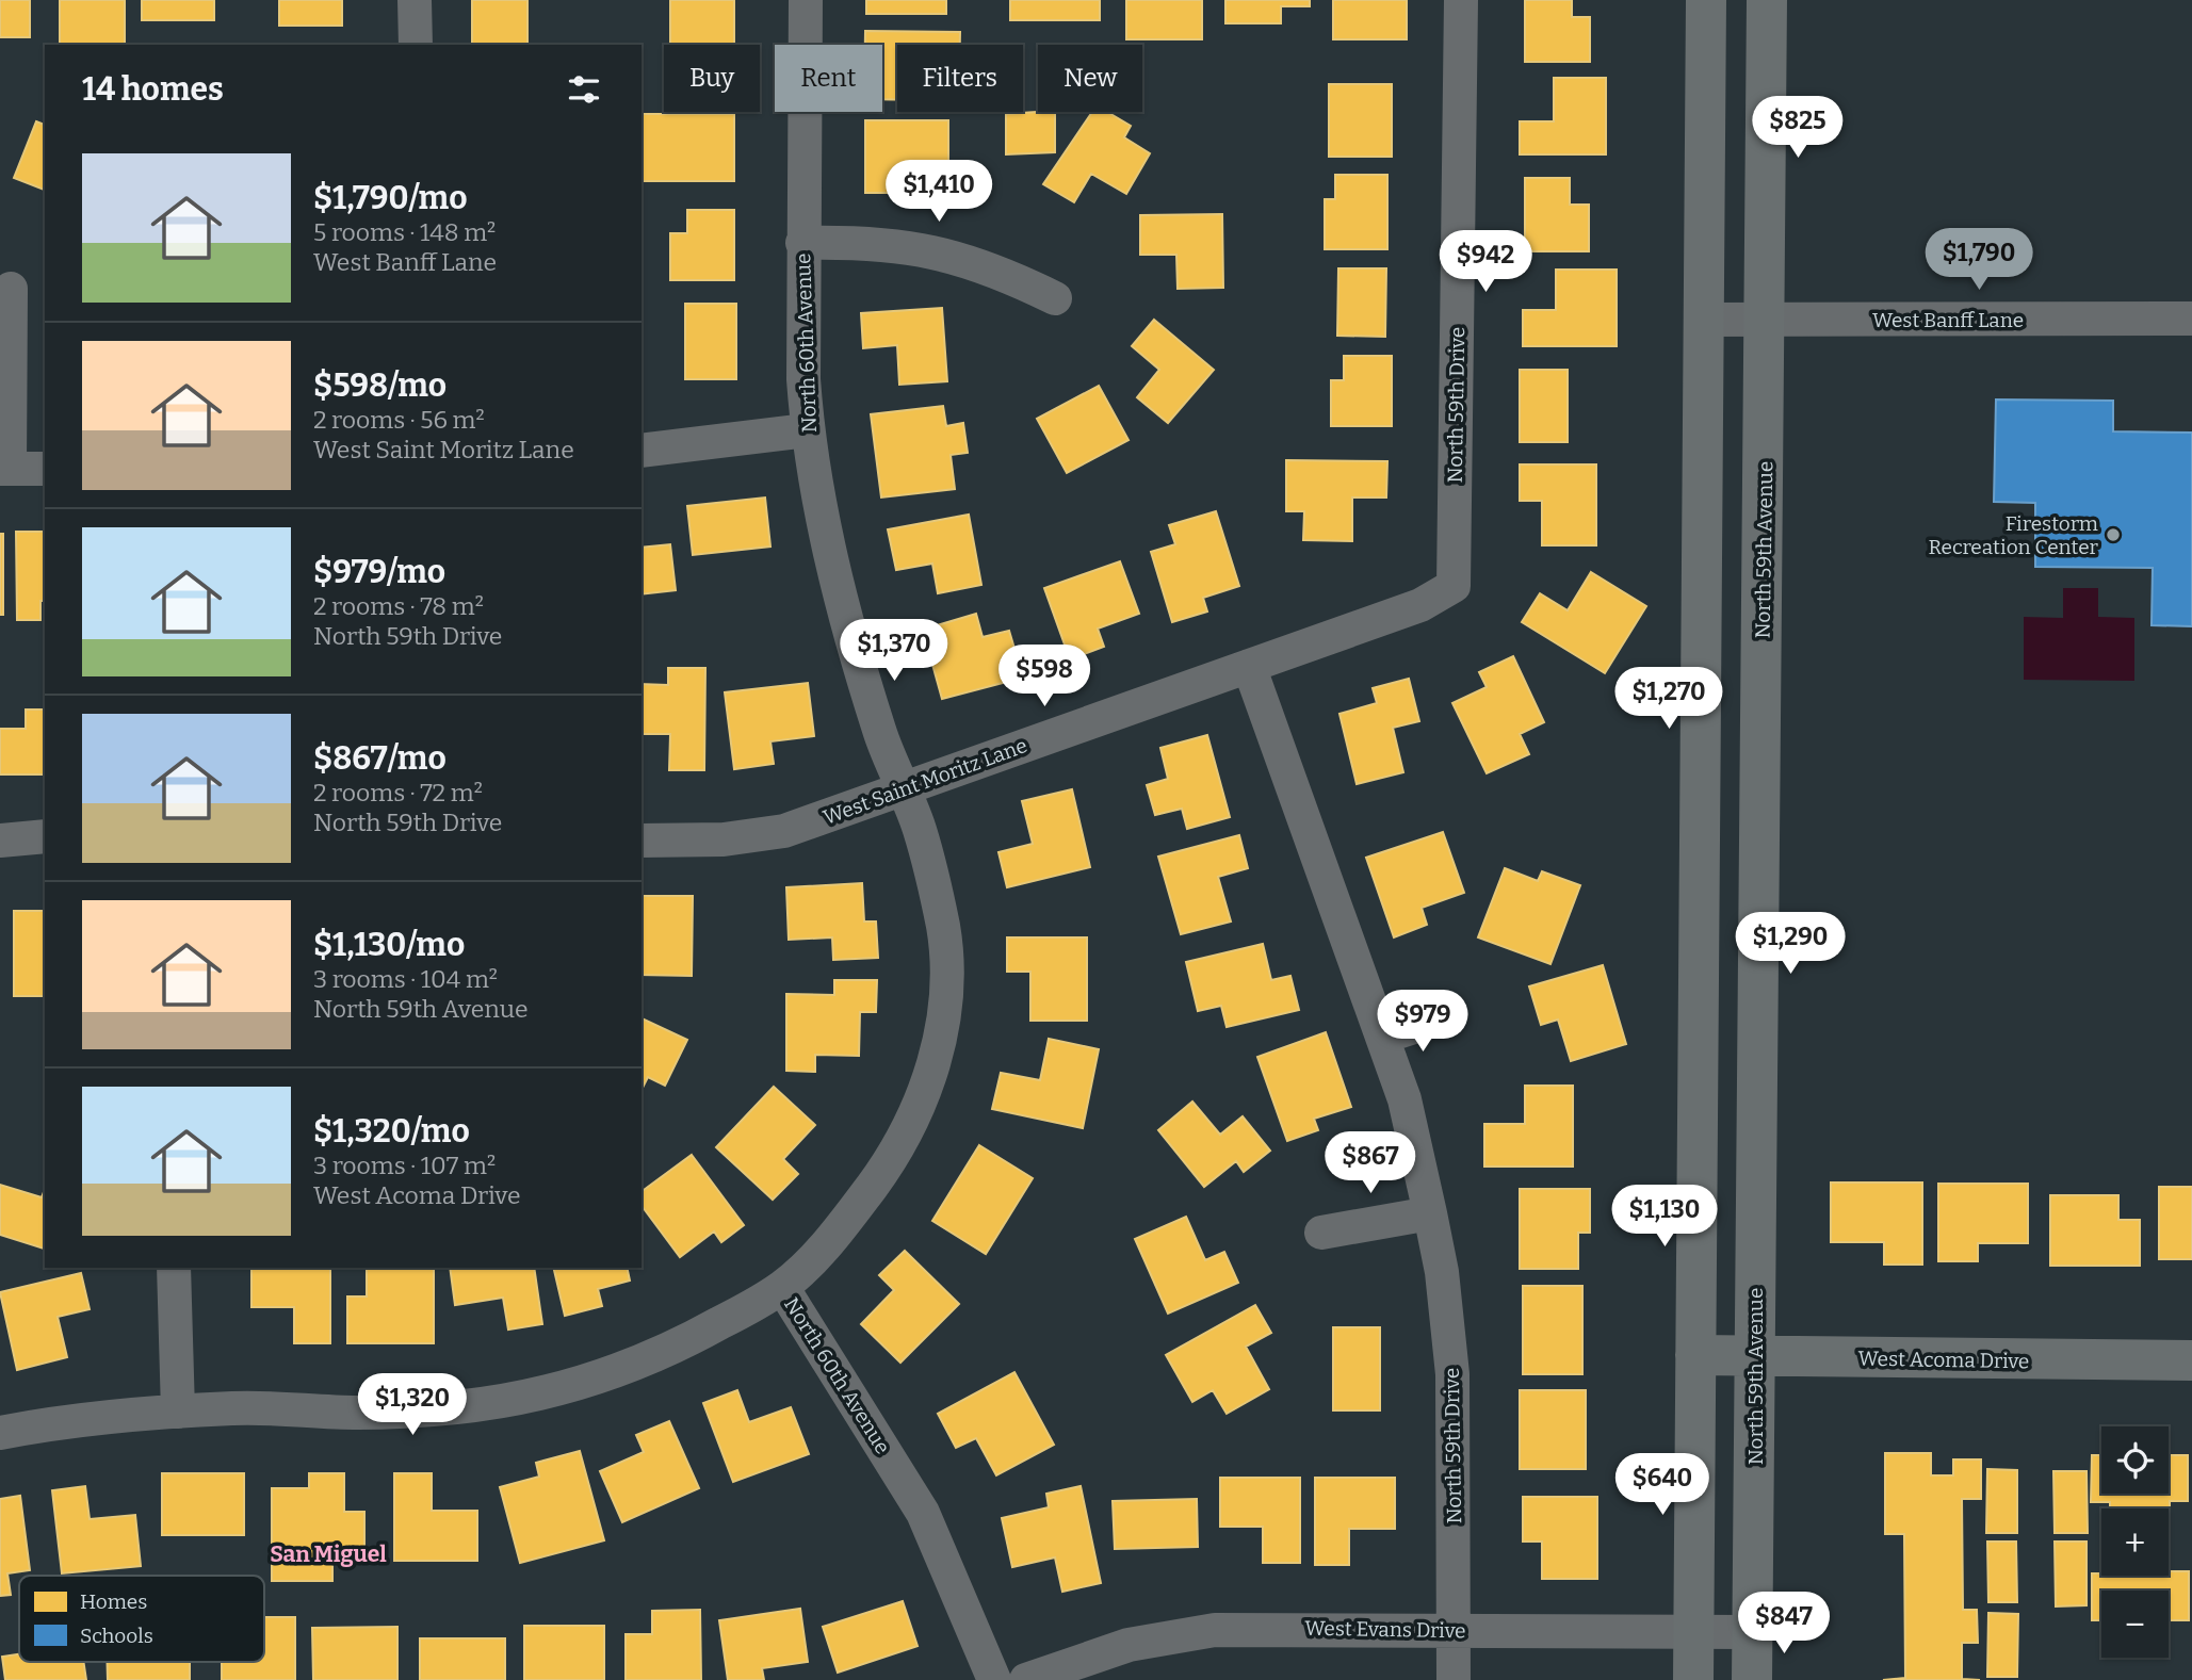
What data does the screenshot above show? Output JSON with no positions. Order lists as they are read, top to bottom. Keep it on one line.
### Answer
{"streets":{"main road":["North 59th Avenue","West Acoma Drive"],"street":["West Banff Lane","North 60th Avenue","North 59th Drive","West Saint Moritz Lane","West Evans Drive"]},"crossings":[["West Banff Lane","North 59th Avenue"],["North 60th Avenue","West Saint Moritz Lane"],["North 59th Drive","West Saint Moritz Lane"],["North 59th Drive","West Evans Drive"],["North 59th Avenue","West Acoma Drive"],["North 59th Avenue","West Evans Drive"]],"districts":["San Miguel"],"places":["Firestorm Recreation Center"],"legend":["Homes","Schools"],"page":{"chip":["Buy","Rent","Filters","New"],"heading":"14 homes","price":["$825","$1,410","$1,790","$942","$1,370","$598","$1,270","$1,290","$979","$867","$1,130","$1,320","$640","$847"],"list":[{"name":"$1,790/mo","note":"5 rooms · 148 m² · West Banff Lane"},{"name":"$598/mo","note":"2 rooms · 56 m² · West Saint Moritz Lane"},{"name":"$979/mo","note":"2 rooms · 78 m² · North 59th Drive"},{"name":"$867/mo","note":"2 rooms · 72 m² · North 59th Drive"},{"name":"$1,130/mo","note":"3 rooms · 104 m² · North 59th Avenue"},{"name":"$1,320/mo","note":"3 rooms · 107 m² · West Acoma Drive"}],"map_buttons":["+","−"]}}
